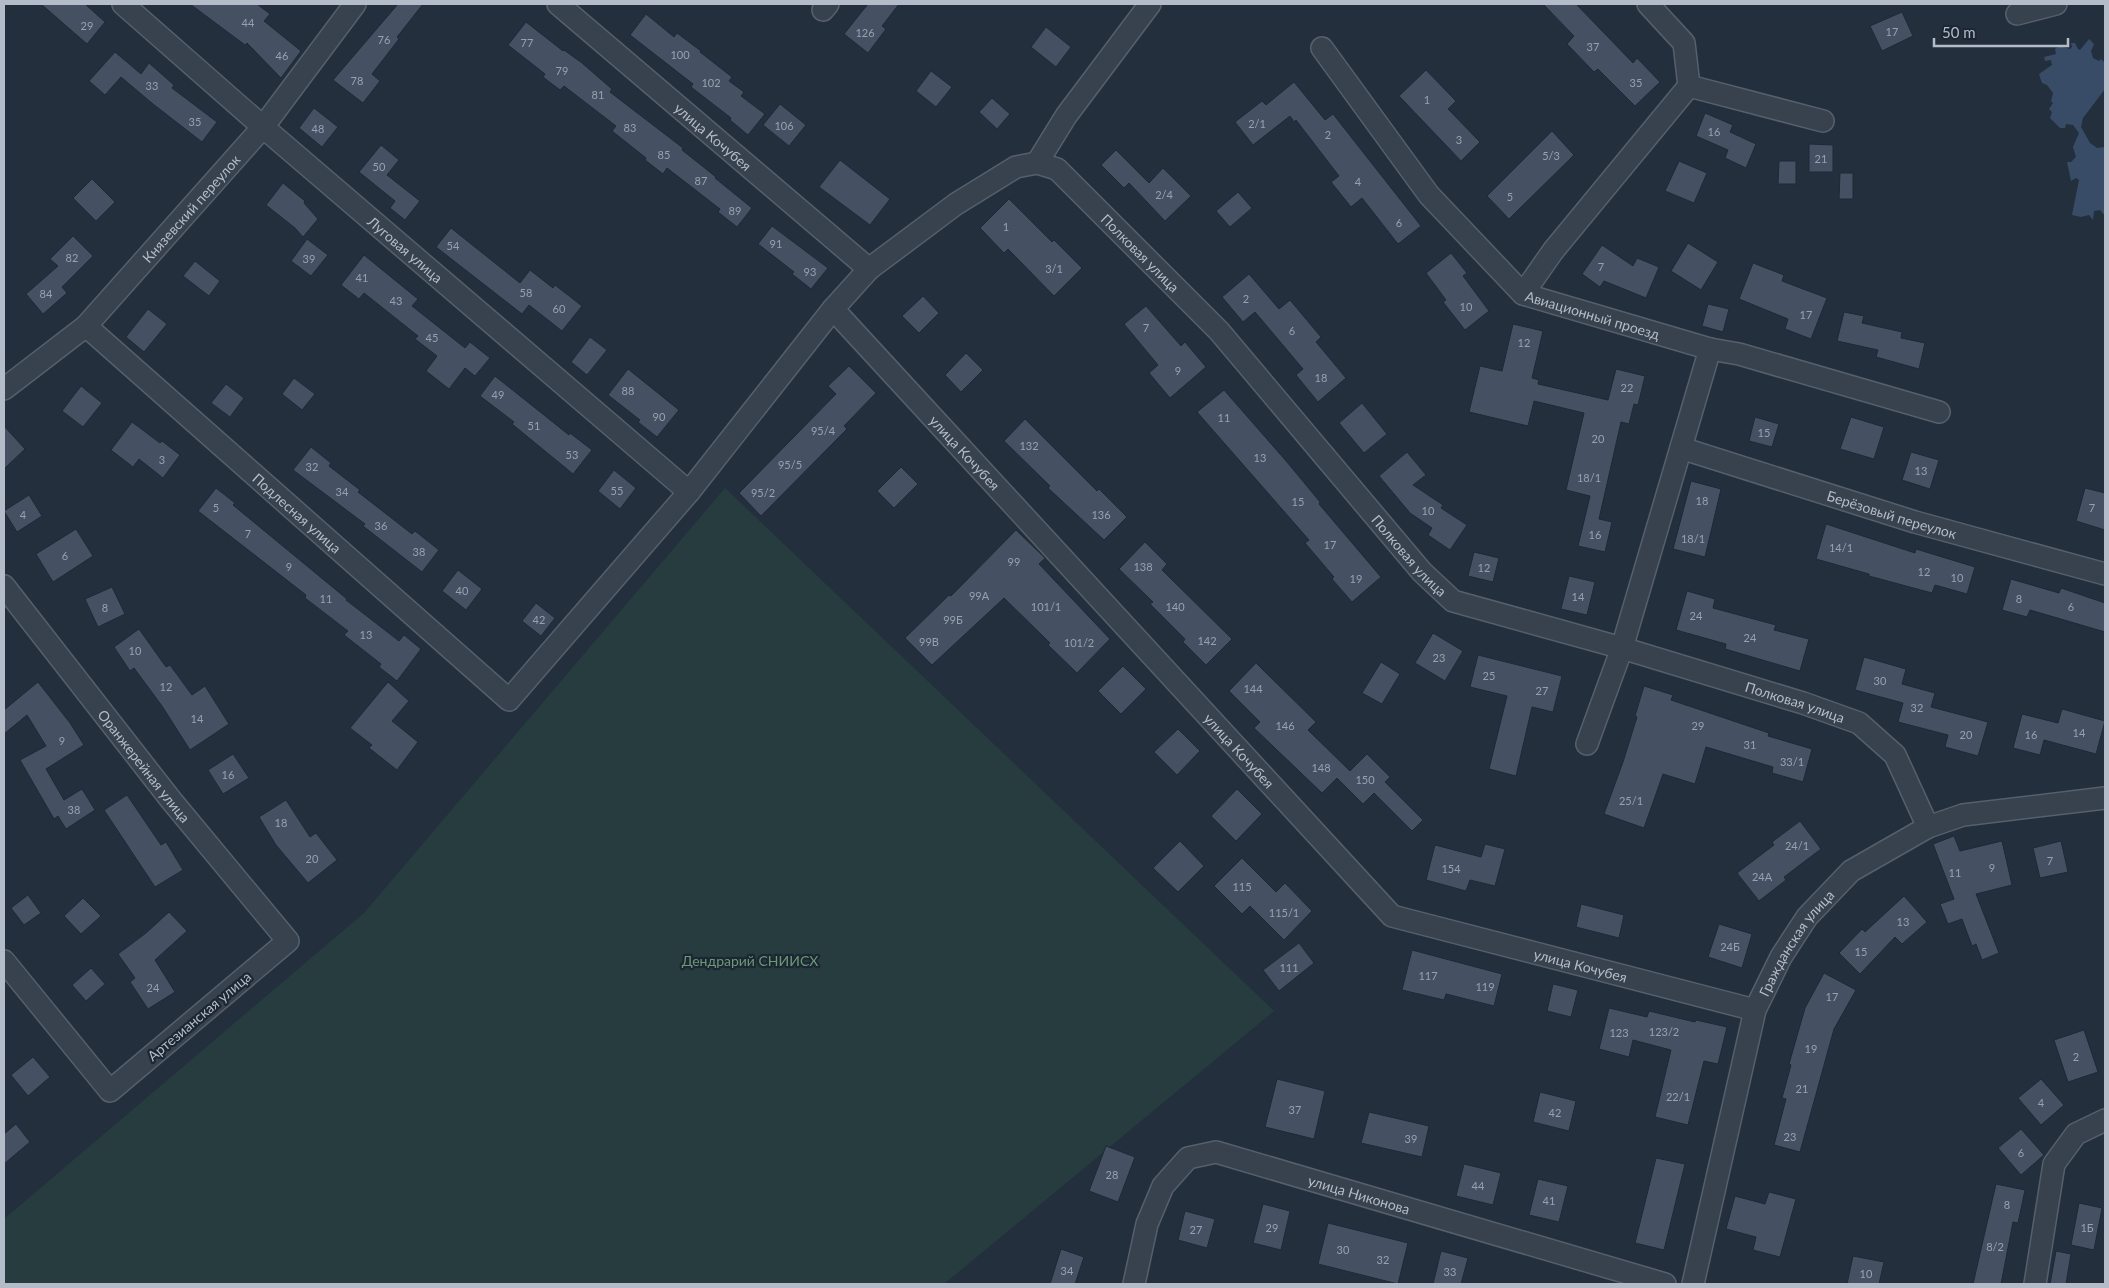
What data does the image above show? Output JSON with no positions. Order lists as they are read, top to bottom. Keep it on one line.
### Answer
{"streets":{"street":["улица Кочубея","Князевский переулок","Луговая улица","Полковая улица","Авиационный проезд","Подлесная улица","Берёзовый переулок","Оранжерейная улица","Гражданская улица","Артезианская улица","улица Никонова"]},"crossings":[["улица Кочубея","Гражданская улица"],["Князевский переулок","Луговая улица"],["Князевский переулок","Подлесная улица"],["Луговая улица","Подлесная улица"],["Полковая улица","Гражданская улица"],["Оранжерейная улица","Артезианская улица"]],"parks":["Дендрарий СНИИСХ"],"house_numbers":["44","29","17","126","76","77","37","100","46","79","78","102","35","33","81","1","35","2/1","106","83","48","16","2","3","85","5/3","21","50","87","4","2/4","5","89","6","1","91","54","82","39","7","3/1","93","41","58","84","2","43","10","60","17","7","6","45","12","9","18","22","88","49","90","11","51","95/4","15","20","132","53","13","3","95/5","32","13","18/1","55","34","95/2","18","15","5","7","10","4","136","36","7","16","18/1","17","14/1","38","6","99","9","138","12","12","10","19","40","99А","14","11","8","101/1","140","6","8","24","42","99Б","13","24","142","99В","101/2","10","23","25","30","12","144","27","32","14","146","29","14","20","16","9","31","33/1","148","16","150","25/1","38","18","24/1","20","7","9","154","11","24А","115","115/1","13","24Б","15","111","117","119","24","17","123/2","123","19","2","21","22/1","4","37","42","23","39","6","28","44","41","8","29","1Б","27","8/2","30","32","34","33","10"],"scale_bar":"50 m"}
